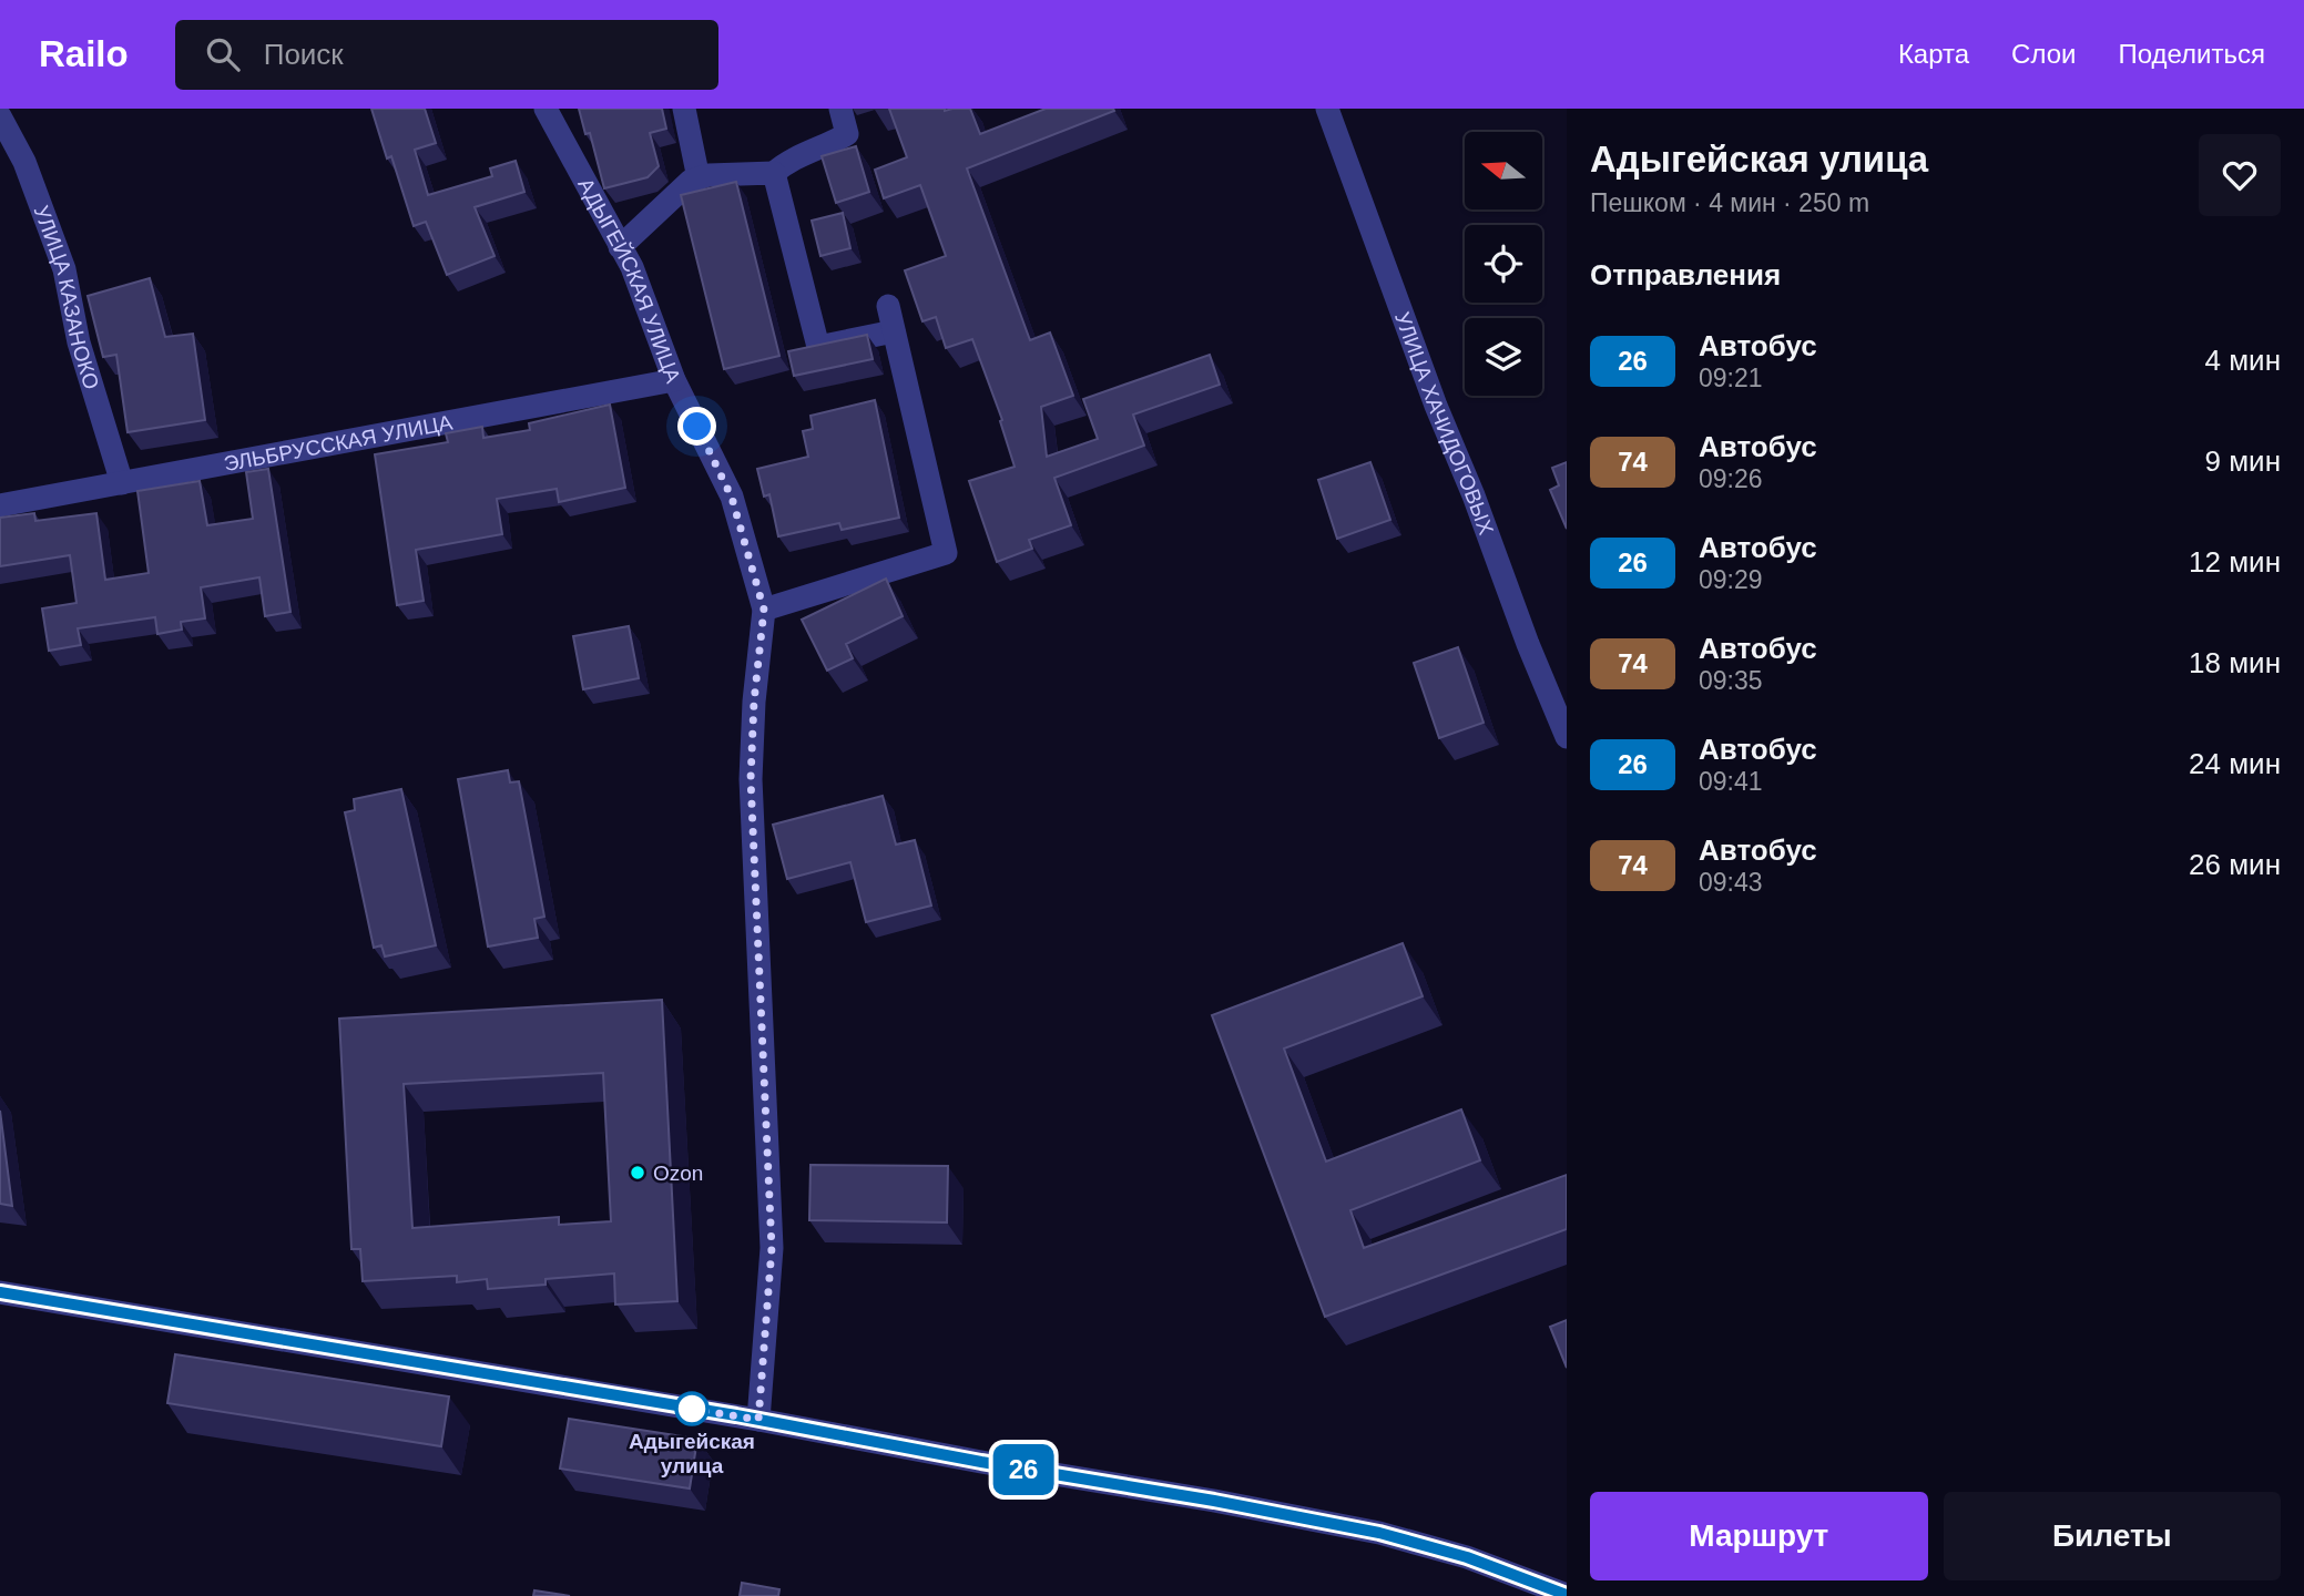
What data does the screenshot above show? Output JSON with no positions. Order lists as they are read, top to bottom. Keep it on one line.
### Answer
{"streets":{"street":["АДЫГЕЙСКАЯ УЛИЦА","УЛИЦА КАЗАНОКО","УЛИЦА ХАЧИДОГОВЫХ","ЭЛЬБРУССКАЯ УЛИЦА"]},"crossings":[["АДЫГЕЙСКАЯ УЛИЦА","ЭЛЬБРУССКАЯ УЛИЦА"],["УЛИЦА КАЗАНОКО","ЭЛЬБРУССКАЯ УЛИЦА"]],"places":["Ozon","Адыгейская улица"],"lines":["bus line 26"],"north":"left","page":{"header":"Railo","search":"Поиск","nav":["Карта","Слои","Поделиться"],"on_map":"26","heading":[["Адыгейская улица","Пешком · 4 мин · 250 m"],"Отправления"],"list":[{"mark":"26","name":"Автобус","note":"09:21","value":"4 мин"},{"mark":"74","name":"Автобус","note":"09:26","value":"9 мин"},{"mark":"26","name":"Автобус","note":"09:29","value":"12 мин"},{"mark":"74","name":"Автобус","note":"09:35","value":"18 мин"},{"mark":"26","name":"Автобус","note":"09:41","value":"24 мин"},{"mark":"74","name":"Автобус","note":"09:43","value":"26 мин"}],"buttons":["Маршрут","Билеты"]}}
